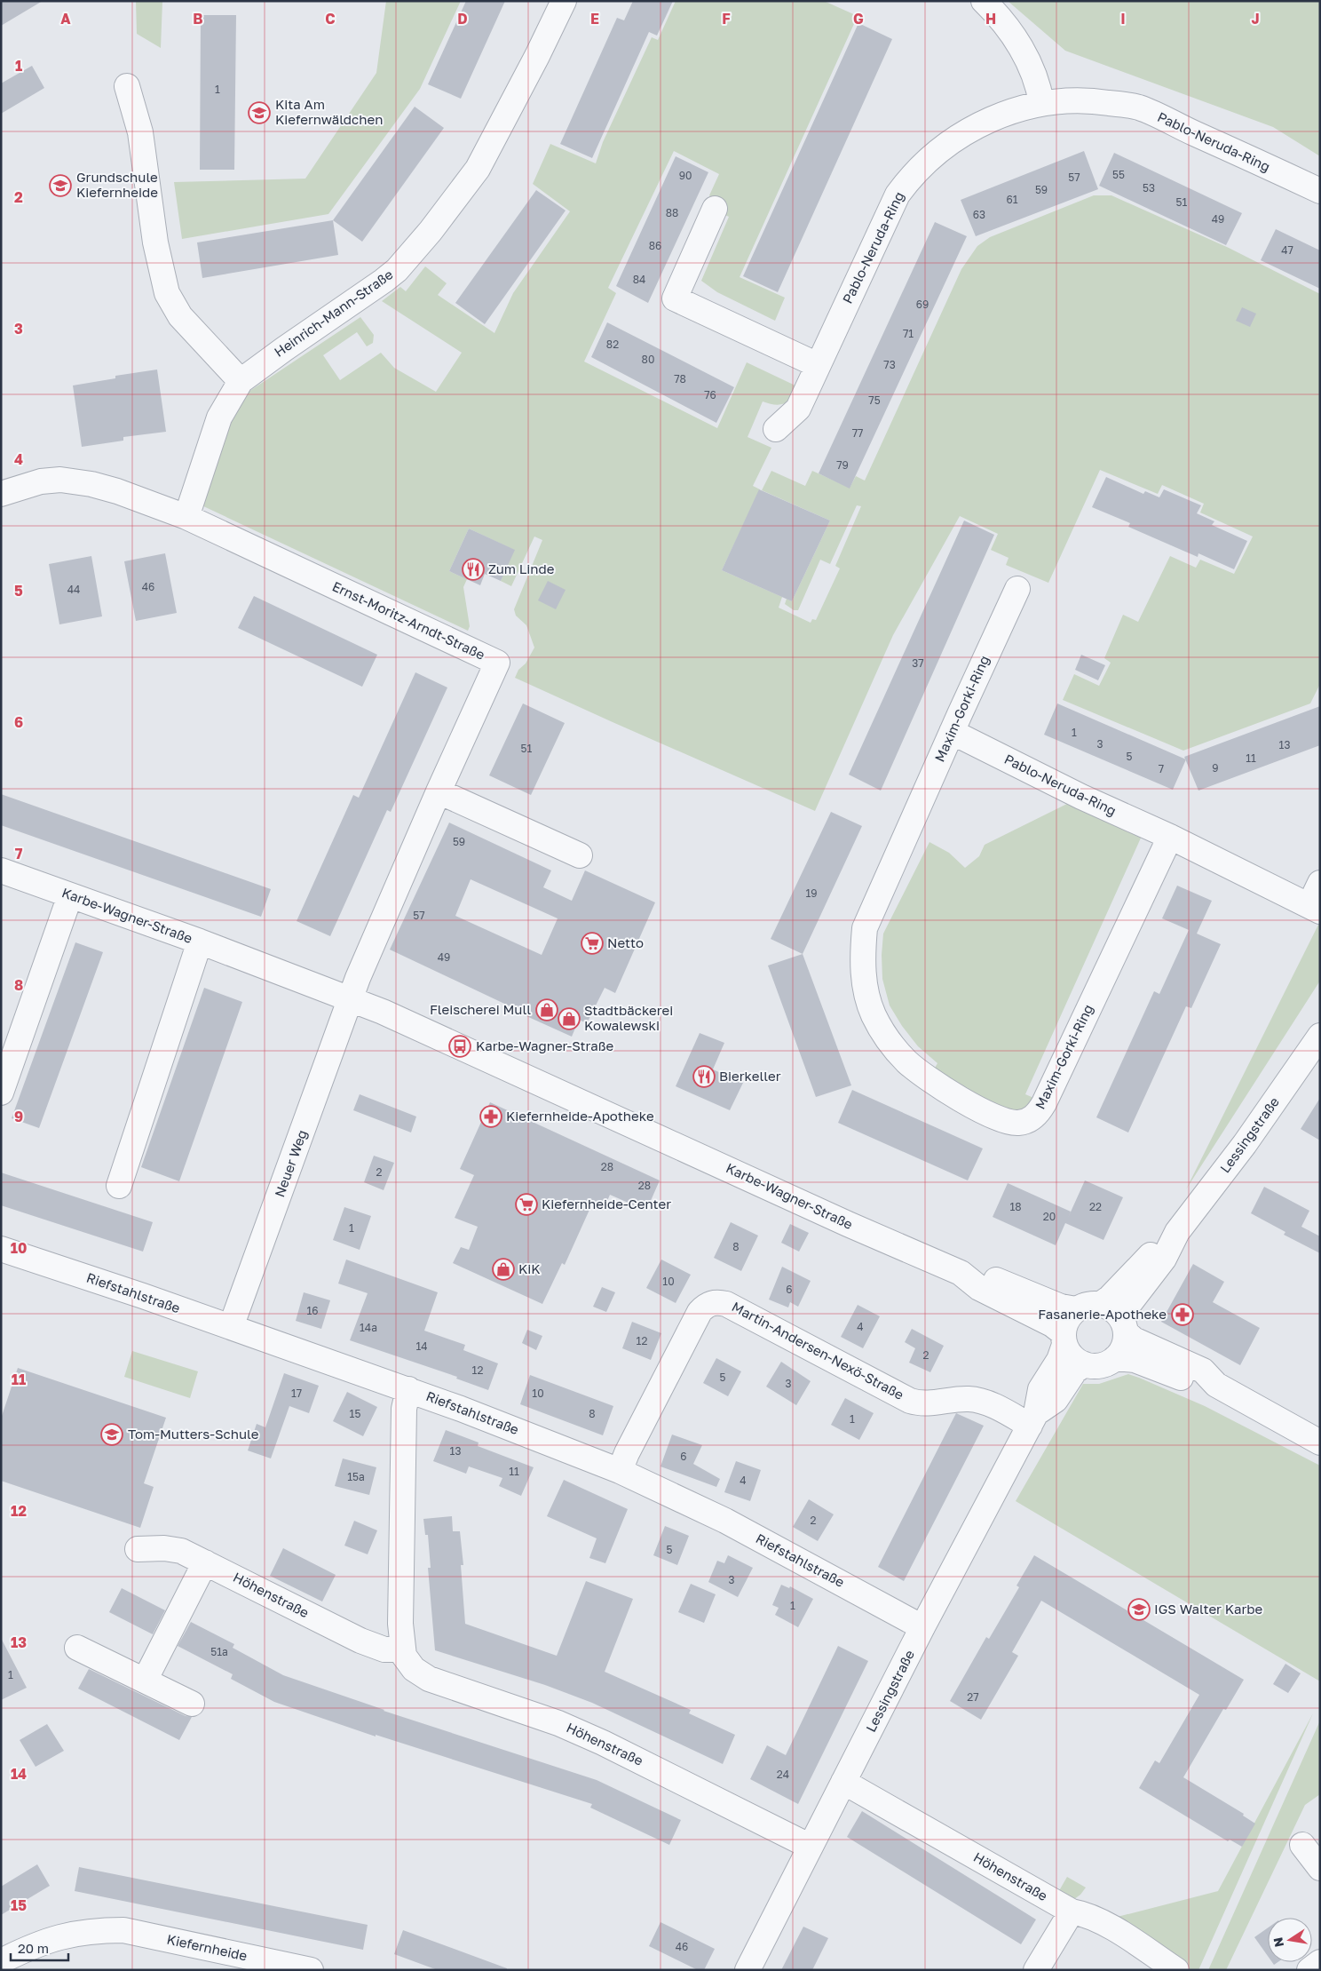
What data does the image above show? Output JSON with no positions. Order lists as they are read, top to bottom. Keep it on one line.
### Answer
{"streets":{"street":["Pablo-Neruda-Ring","Heinrich-Mann-Straße","Ernst-Moritz-Arndt-Straße","Maxim-Gorki-Ring","Karbe-Wagner-Straße","Lessingstraße","Neuer Weg","Riefstahlstraße","Martin-Andersen-Nexö-Straße","Höhenstraße","Kiefernheide"]},"crossings":[["Pablo-Neruda-Ring","Maxim-Gorki-Ring"],["Heinrich-Mann-Straße","Ernst-Moritz-Arndt-Straße"],["Ernst-Moritz-Arndt-Straße","Karbe-Wagner-Straße"],["Ernst-Moritz-Arndt-Straße","Neuer Weg"],["Karbe-Wagner-Straße","Lessingstraße"],["Karbe-Wagner-Straße","Neuer Weg"],["Lessingstraße","Riefstahlstraße"],["Lessingstraße","Martin-Andersen-Nexö-Straße"],["Lessingstraße","Höhenstraße"],["Neuer Weg","Riefstahlstraße"],["Riefstahlstraße","Martin-Andersen-Nexö-Straße"],["Riefstahlstraße","Höhenstraße"]],"places":{"school or university":["Kita Am Kiefernwäldchen","Grundschule Kiefernheide","Tom-Mutters-Schule","IGS Walter Karbe"],"restaurant":["Zum Linde","Bierkeller"],"supermarket":["Netto","Kiefernheide-Center"],"shop":["Fleischerei Mull","Stadtbäckerei Kowalewski","KiK"],"bus stop":["Karbe-Wagner-Straße"],"pharmacy":["Kiefernheide-Apotheke","Fasanerie-Apotheke"]},"house_numbers":["1","55","90","57","53","59","61","51","88","63","49","86","47","84","69","71","82","80","73","78","76","75","77","79","46","44","37","1","3","13","51","5","11","9","7","59","19","57","49","28","2","28","18","22","20","1","8","10","6","16","4","14a","12","14","2","12","5","3","17","10","15","8","1","13","6","11","15a","4","2","5","3","1","51a","1","27","24","46"],"scale_bar":"20 m","north":"left","grid":{"columns":["A","B","C","D","E","F","G","H","I","J"],"rows":["1","2","3","4","5","6","7","8","9","10","11","12","13","14","15"]}}
